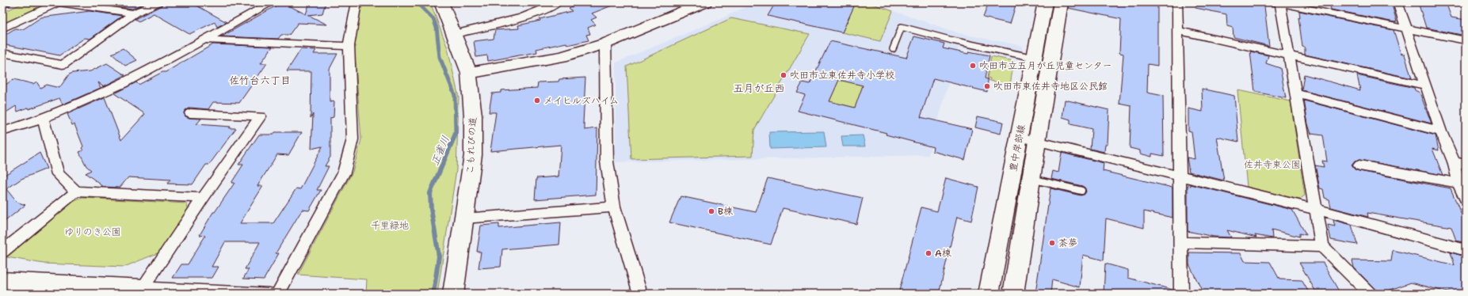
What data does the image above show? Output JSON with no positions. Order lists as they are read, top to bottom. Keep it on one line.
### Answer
{"streets":{"street":["こもれびの道","豊中岸部線"]},"districts":["佐竹台六丁目","五月が丘西"],"water":["正雀川"],"parks":["佐井寺東公園","千里緑地","ゆりのき公園"],"places":["吹田市立五月が丘児童センター","吹田市立東佐井寺小学校","吹田市東佐井寺地区公民館","メイヒルズハイム","B棟","茶夢","A棟"]}
